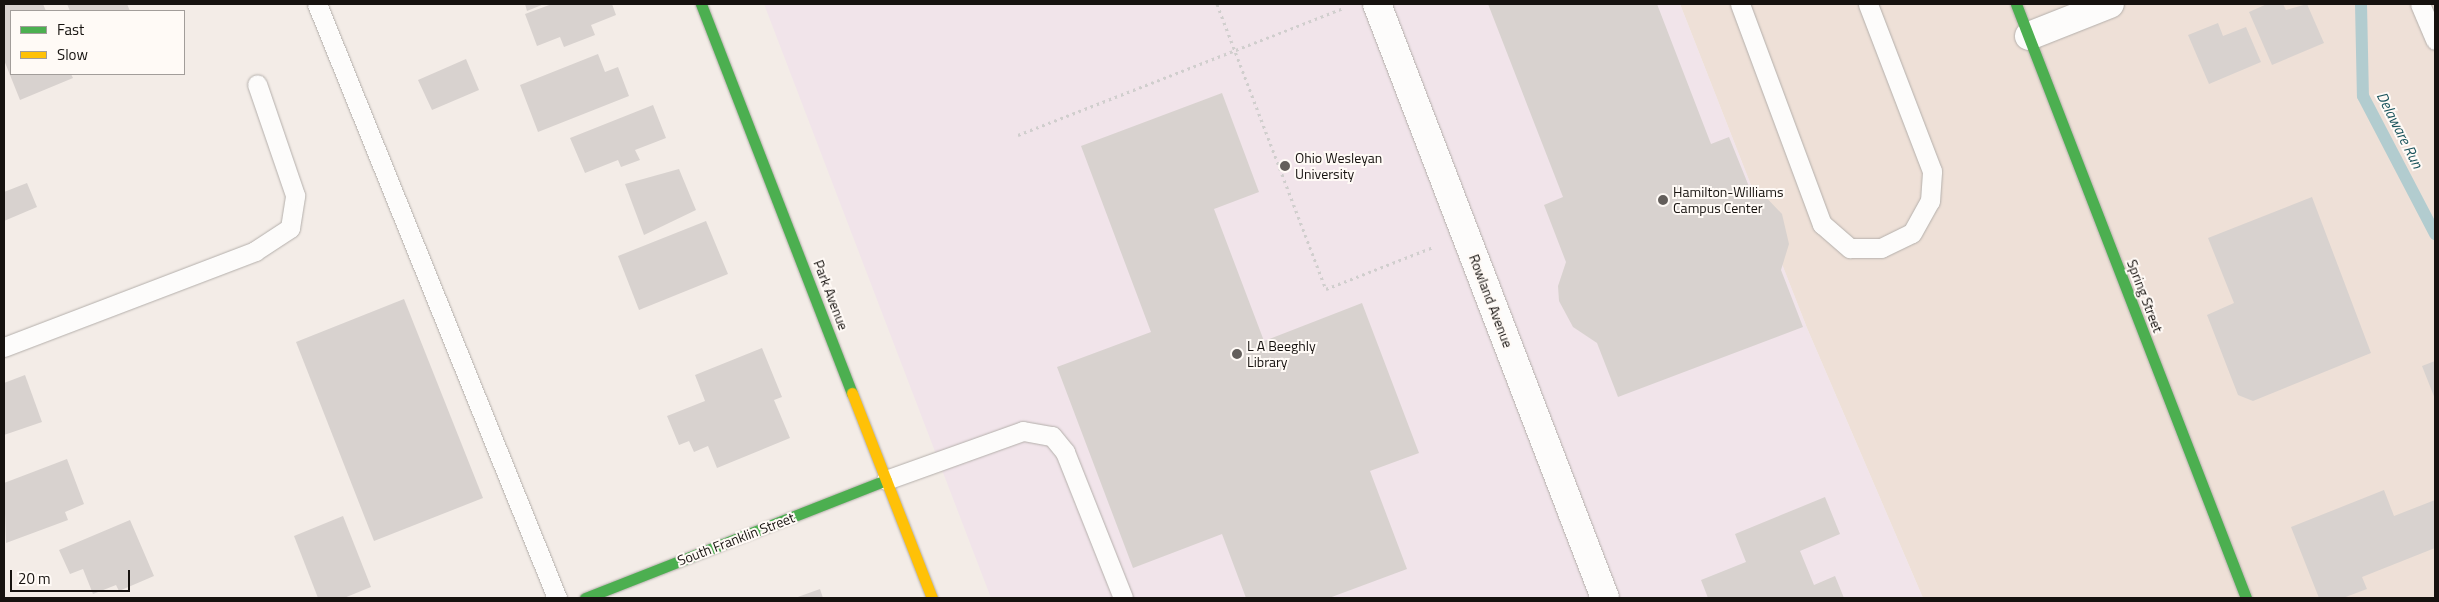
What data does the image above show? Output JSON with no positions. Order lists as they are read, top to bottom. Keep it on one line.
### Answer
{"streets":{"street":["Park Avenue","Spring Street","Rowland Avenue","South Franklin Street"]},"crossings":[["Park Avenue","South Franklin Street"]],"water":["Delaware Run"],"places":["Ohio Wesleyan University","Hamilton-Williams Campus Center","L A Beeghly Library"],"legend":["Fast","Slow"],"scale_bar":"20 m"}
